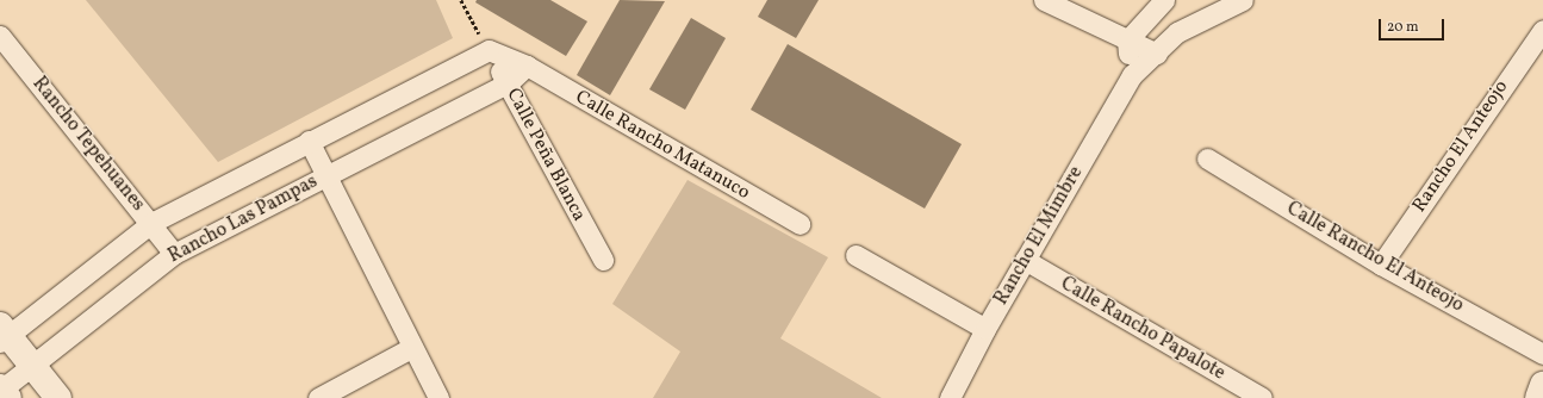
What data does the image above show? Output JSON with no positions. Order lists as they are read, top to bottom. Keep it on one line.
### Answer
{"streets":{"street":["Rancho Tepehuanes","Calle Rancho Matanuco","Rancho El Anteojo","Calle Peña Blanca","Rancho Las Pampas","Rancho El Mimbre","Calle Rancho El Anteojo","Calle Rancho Papalote"]},"crossings":[["Rancho Tepehuanes","Rancho Las Pampas"],["Calle Rancho Matanuco","Calle Peña Blanca"],["Calle Rancho Matanuco","Rancho Las Pampas"],["Rancho El Anteojo","Calle Rancho El Anteojo"],["Calle Peña Blanca","Rancho Las Pampas"],["Rancho El Mimbre","Calle Rancho Papalote"]],"scale_bar":"20 m"}
